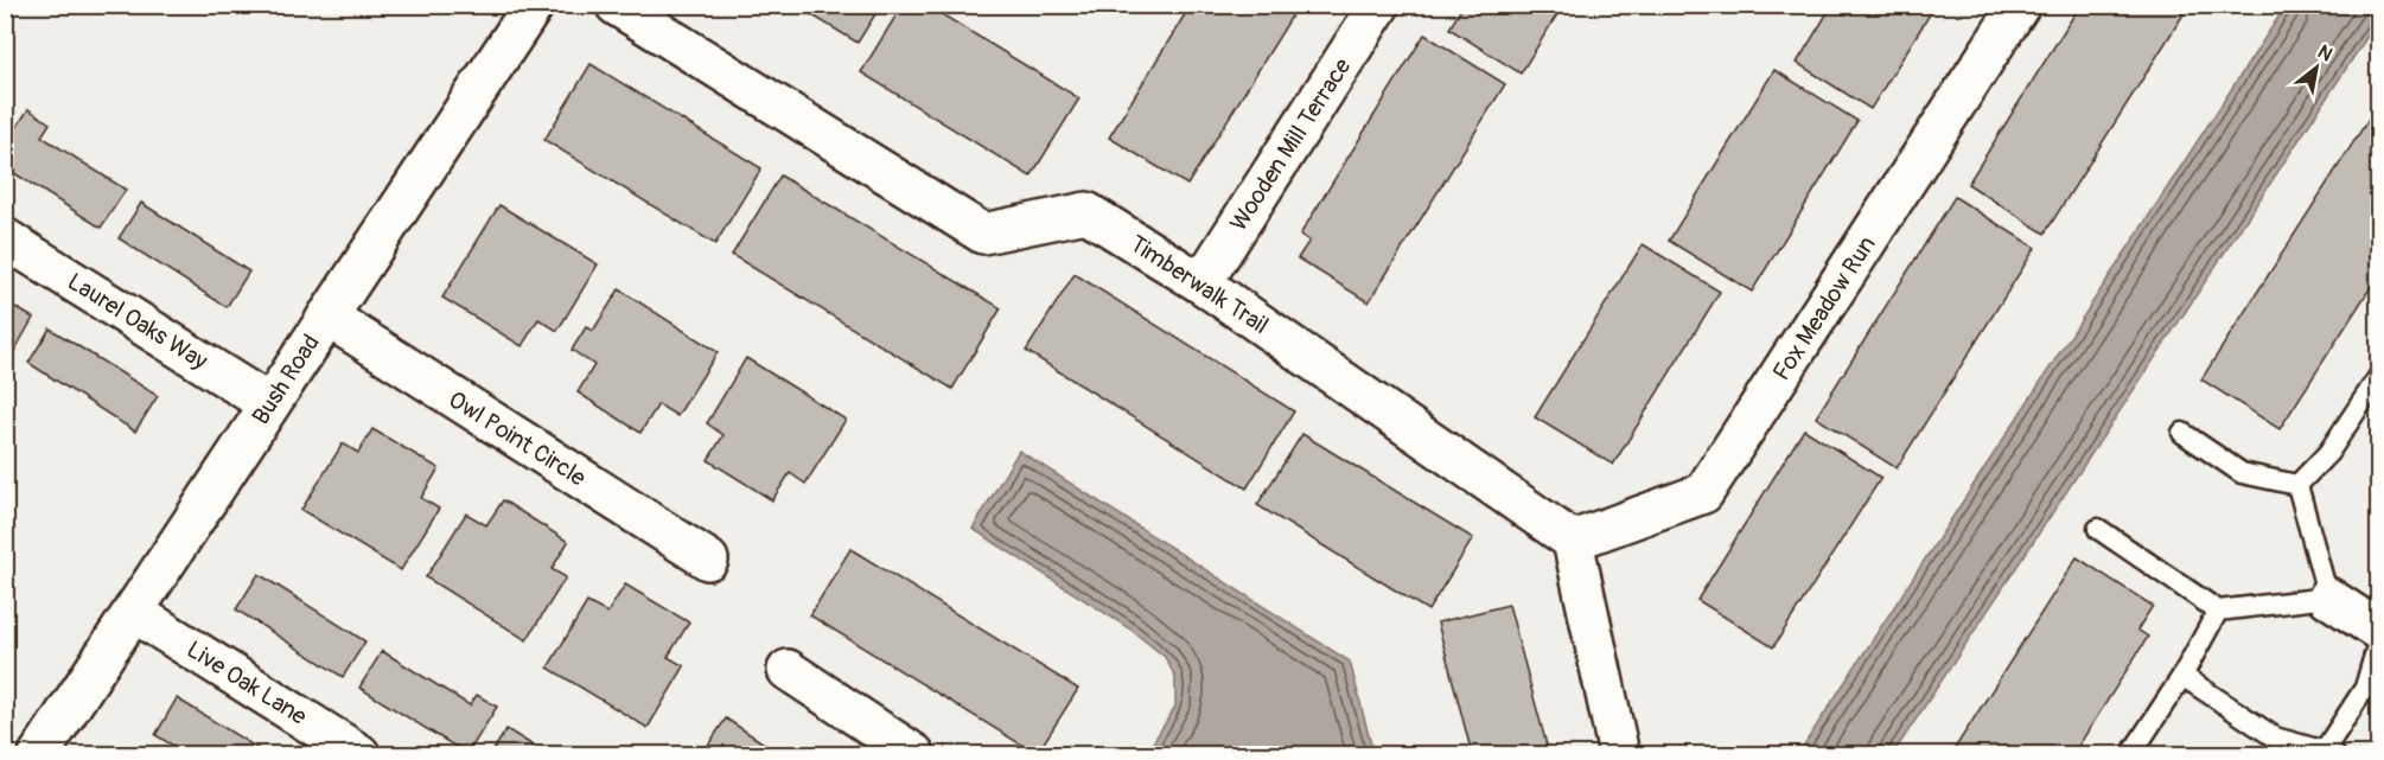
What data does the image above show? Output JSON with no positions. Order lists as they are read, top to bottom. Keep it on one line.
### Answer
{"streets":{"street":["Wooden Mill Terrace","Timberwalk Trail","Fox Meadow Run","Laurel Oaks Way","Bush Road","Owl Point Circle","Live Oak Lane"]},"crossings":[["Wooden Mill Terrace","Timberwalk Trail"],["Timberwalk Trail","Fox Meadow Run"],["Laurel Oaks Way","Bush Road"],["Bush Road","Owl Point Circle"],["Bush Road","Live Oak Lane"]],"north":"top right"}
